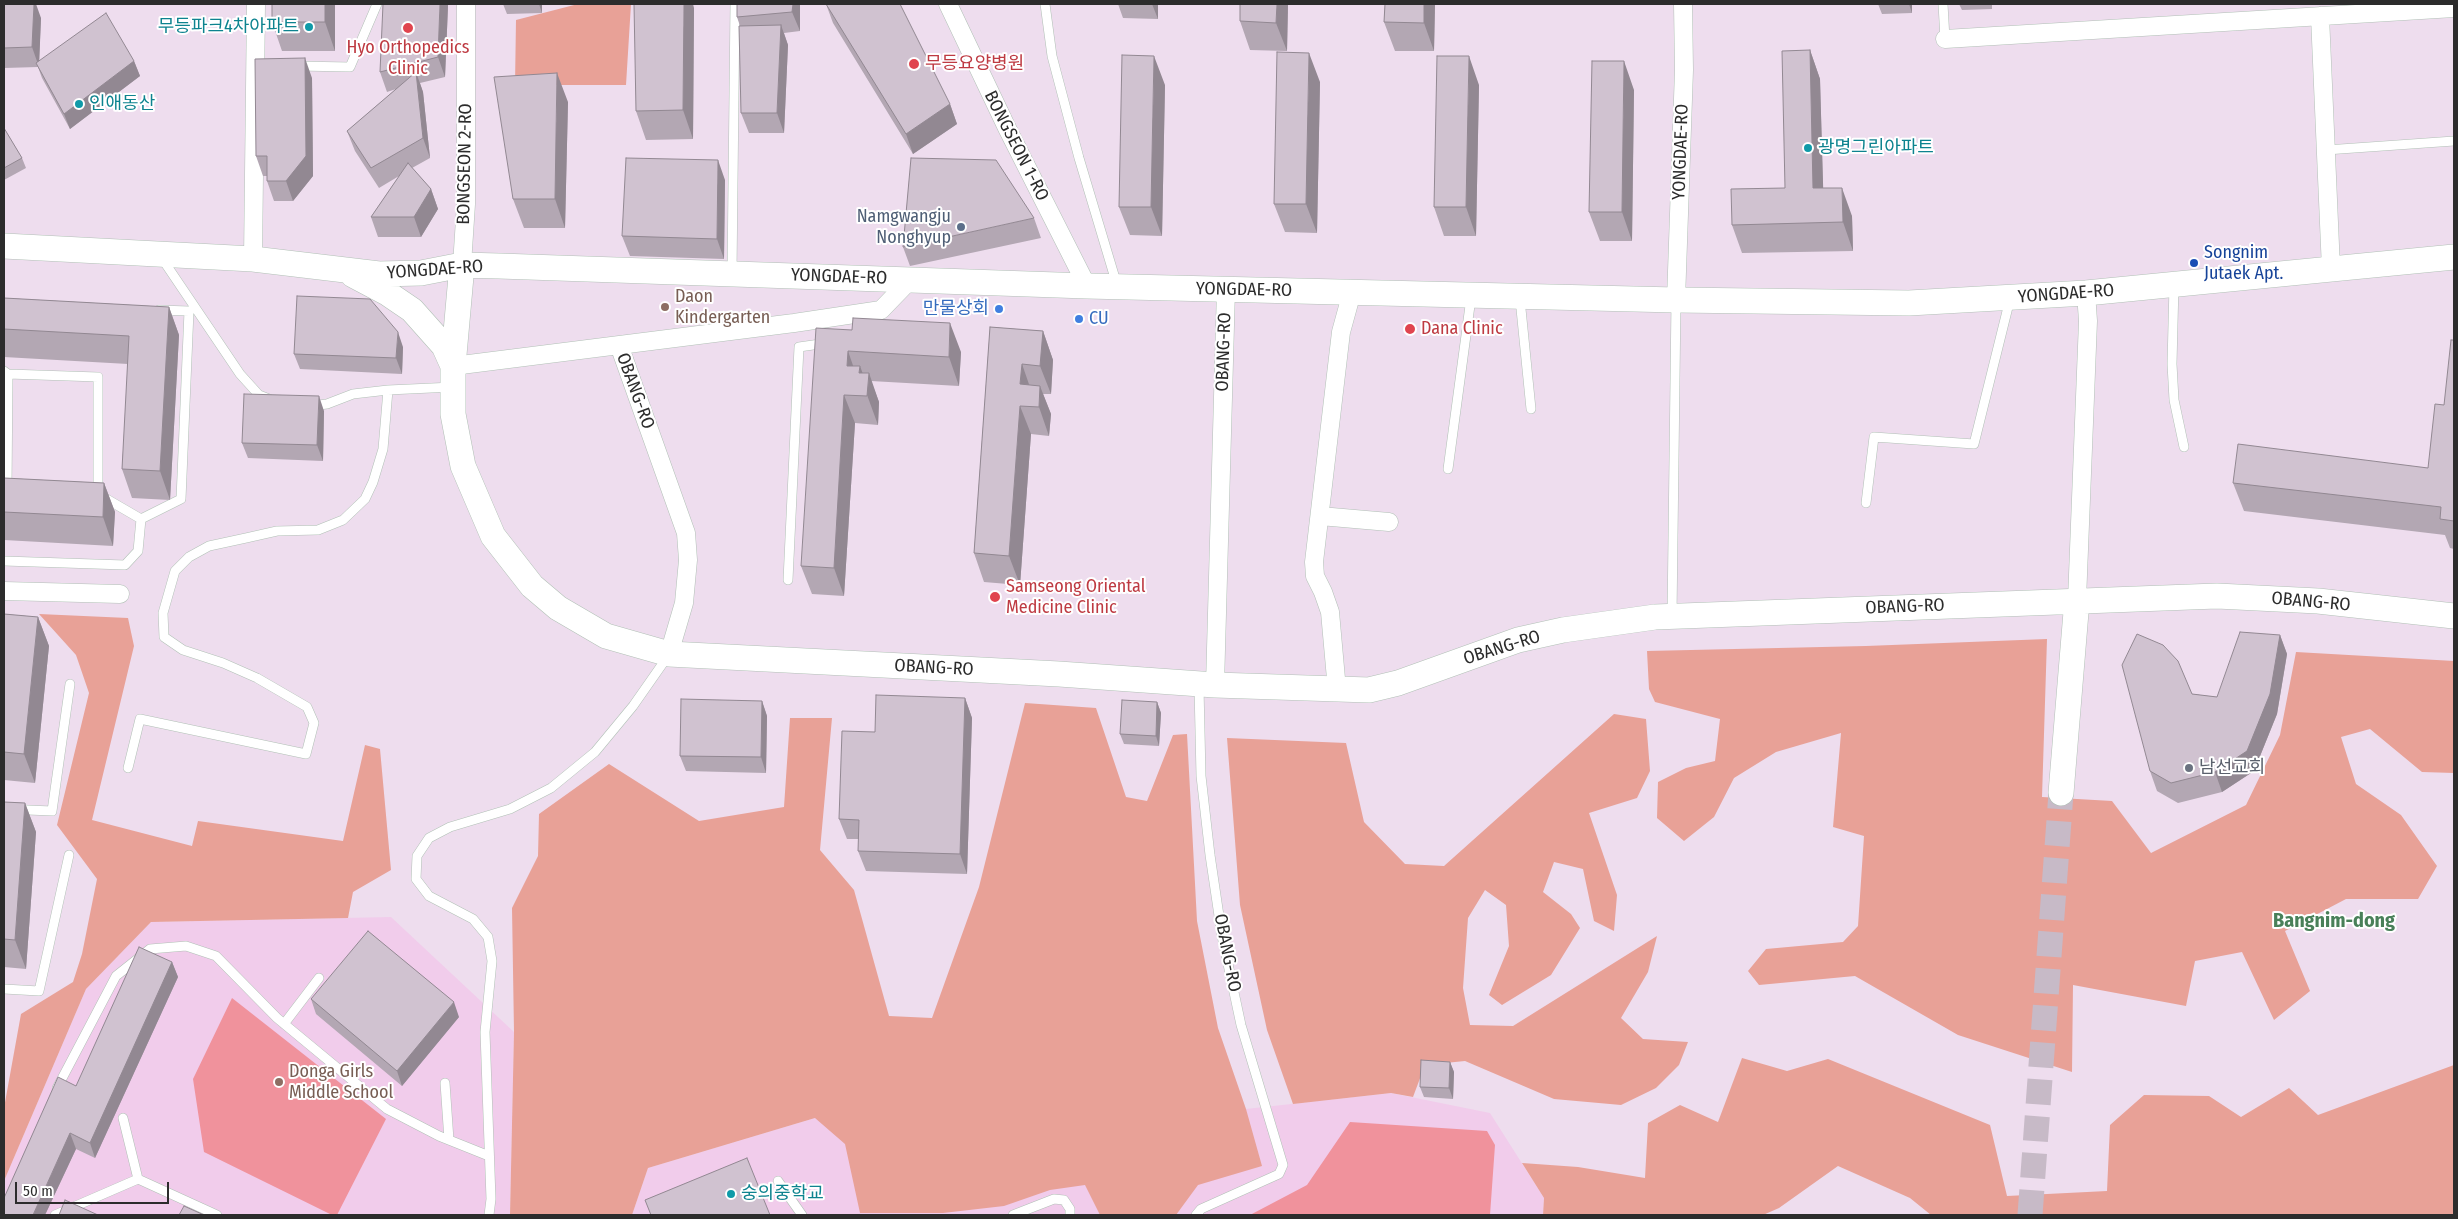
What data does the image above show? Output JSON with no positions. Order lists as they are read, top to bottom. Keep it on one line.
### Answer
{"streets":{"street":["BONGSEON 1-RO","YONGDAE-RO","BONGSEON 2-RO","OBANG-RO"]},"crossings":[["BONGSEON 1-RO","YONGDAE-RO"],["YONGDAE-RO","BONGSEON 2-RO"],["YONGDAE-RO","OBANG-RO"],["BONGSEON 2-RO","OBANG-RO"]],"districts":["Bangnim-dong"],"places":["무등파크4차아파트","Hyo Orthopedics Clinic","무등요양병원","인애동산","광명그린아파트","Namgwangju Nonghyup","Songnim Jutaek Apt.","Daon Kindergarten","만물상회","CU","Dana Clinic","Samseong Oriental Medicine Clinic","남선교회","Donga Girls Middle School","숭의중학교"],"scale_bar":"50 m"}
